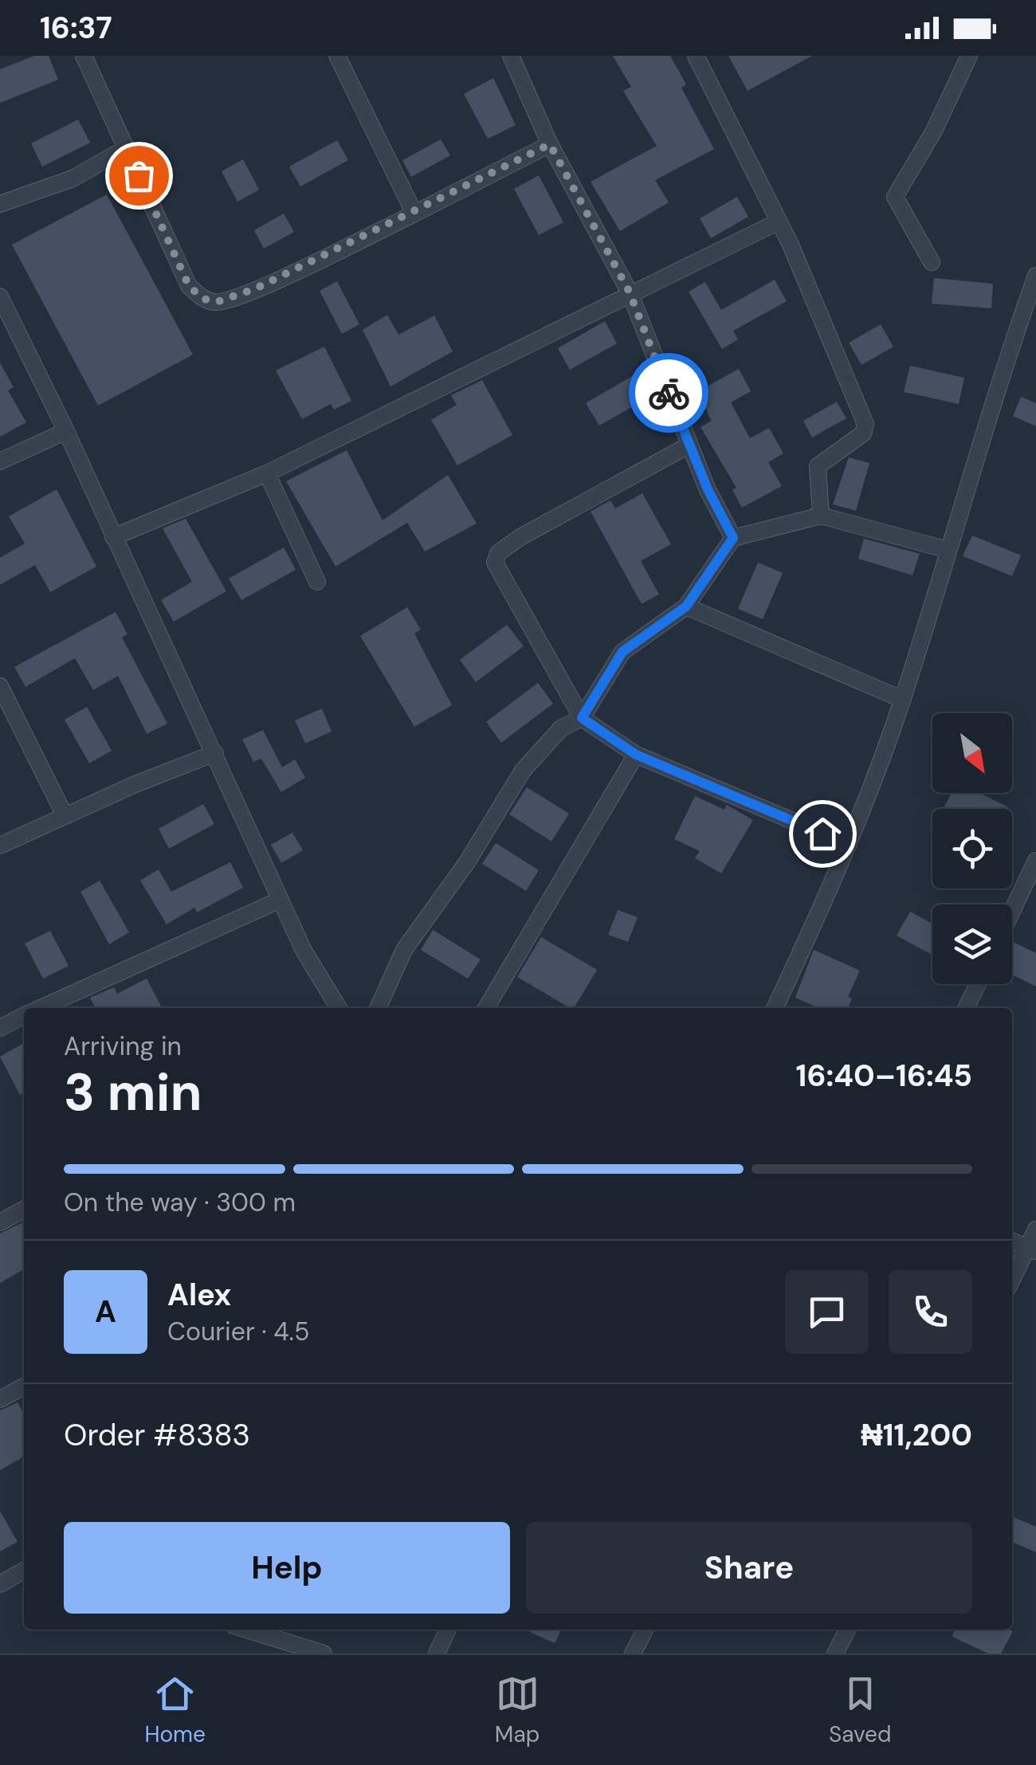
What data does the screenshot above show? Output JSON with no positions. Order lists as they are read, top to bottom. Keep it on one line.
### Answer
{"north":"bottom right","page":{"status":"16:37","heading":["3 min","Arriving in","16:40–16:45"],"panel":["Alex","Courier · 4.5","Order #8383","₦11,200"],"bar":"On the way · 300 m","round":"A","buttons":["Help","Share"],"tabs":["Home","Map","Saved"]}}
